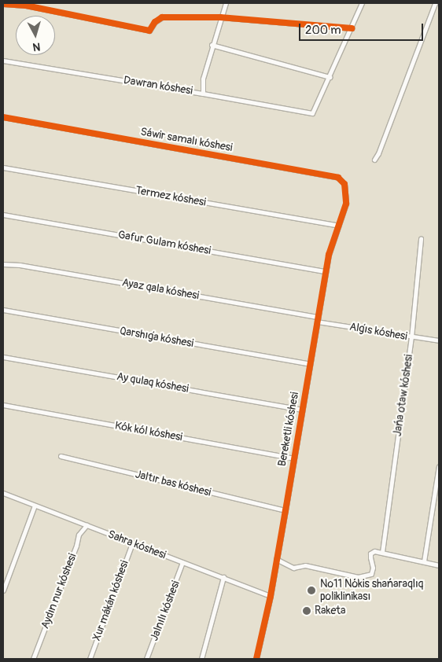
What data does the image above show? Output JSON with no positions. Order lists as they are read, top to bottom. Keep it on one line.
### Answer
{"streets":{"street":["Dawran kóshesi","Sáwir samalı kóshesi","Termez kóshesi","Gafur Gulam kóshesi","Ayaz qala kóshesi","Alǵıs kóshesi","Qarshıǵa kóshesi","Ay qulaq kóshesi","Jańa otaw kóshesi","Bereketli kóshesi","Kók kól kóshesi","Jaltır bas kóshesi","Sahra kóshesi","Aydın nur kóshesi","Xur mákán kóshesi","Jalnılı kóshesi"]},"crossings":[["Sáwir samalı kóshesi","Bereketli kóshesi"],["Termez kóshesi","Bereketli kóshesi"],["Gafur Gulam kóshesi","Bereketli kóshesi"],["Ayaz qala kóshesi","Alǵıs kóshesi"],["Ayaz qala kóshesi","Bereketli kóshesi"],["Alǵıs kóshesi","Jańa otaw kóshesi"],["Alǵıs kóshesi","Bereketli kóshesi"],["Qarshıǵa kóshesi","Bereketli kóshesi"],["Ay qulaq kóshesi","Bereketli kóshesi"],["Bereketli kóshesi","Kók kól kóshesi"],["Bereketli kóshesi","Jaltır bas kóshesi"],["Bereketli kóshesi","Sahra kóshesi"],["Sahra kóshesi","Aydın nur kóshesi"],["Sahra kóshesi","Xur mákán kóshesi"],["Sahra kóshesi","Jalnılı kóshesi"]],"places":["№11 Nókis shańaraqlıq poliklinikası","Raketa"],"scale_bar":"200 m","north":"bottom"}
